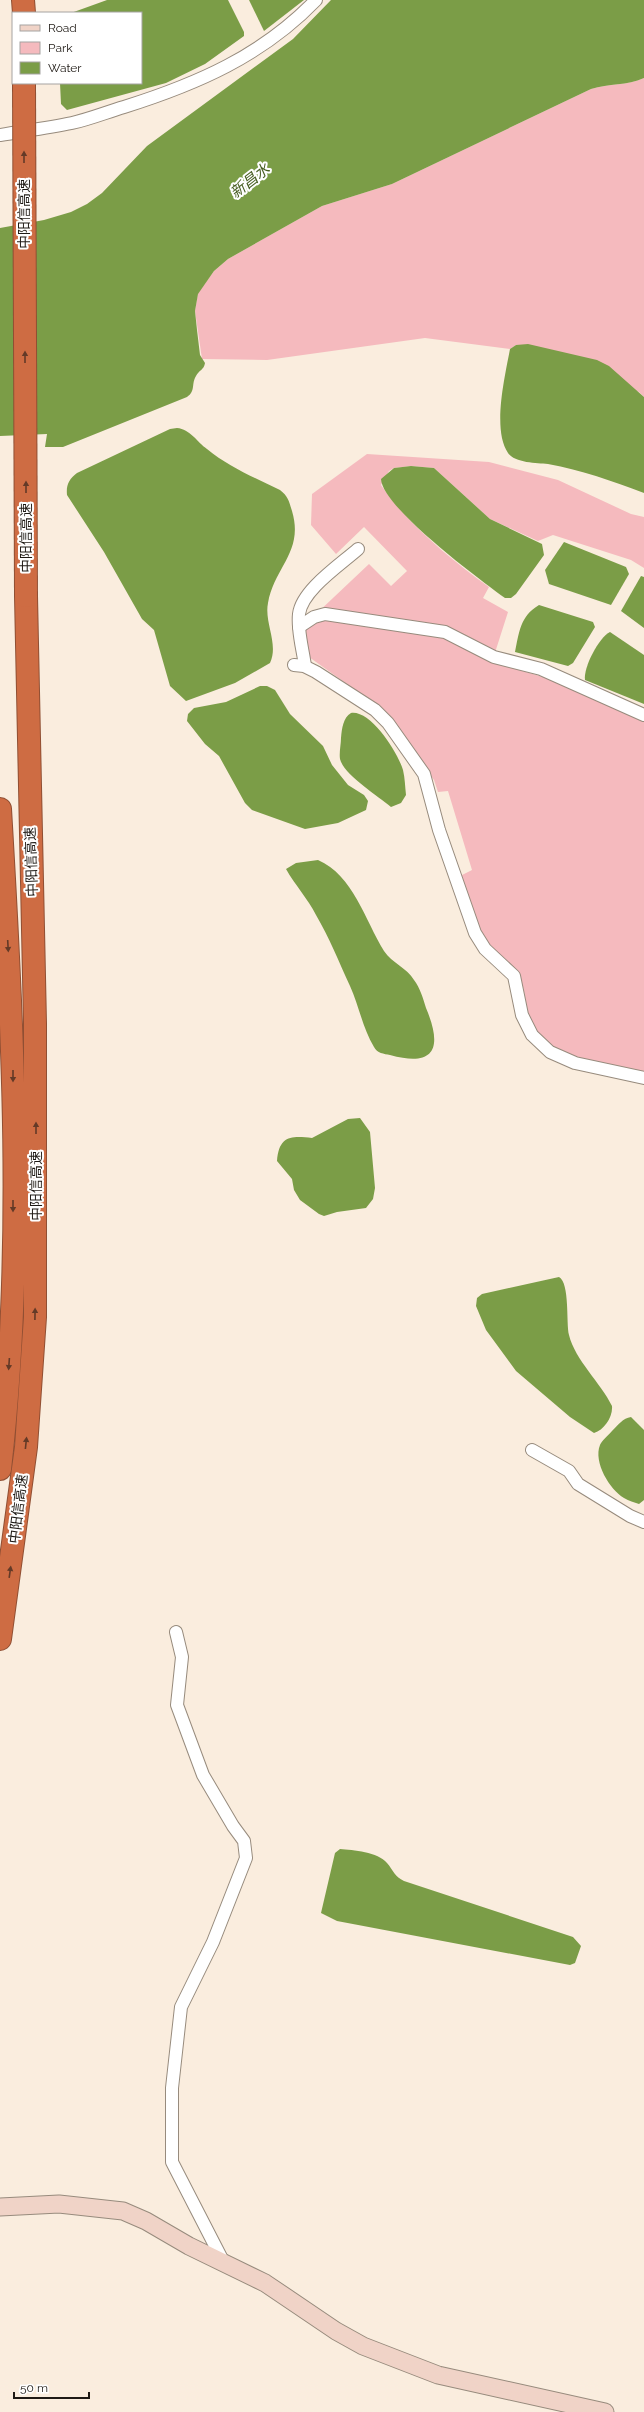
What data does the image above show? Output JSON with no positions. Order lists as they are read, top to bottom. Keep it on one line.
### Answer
{"streets":{"highway":["中阳信高速"]},"water":["新昌水"],"legend":["Road","Park","Water"],"scale_bar":"50 m"}
